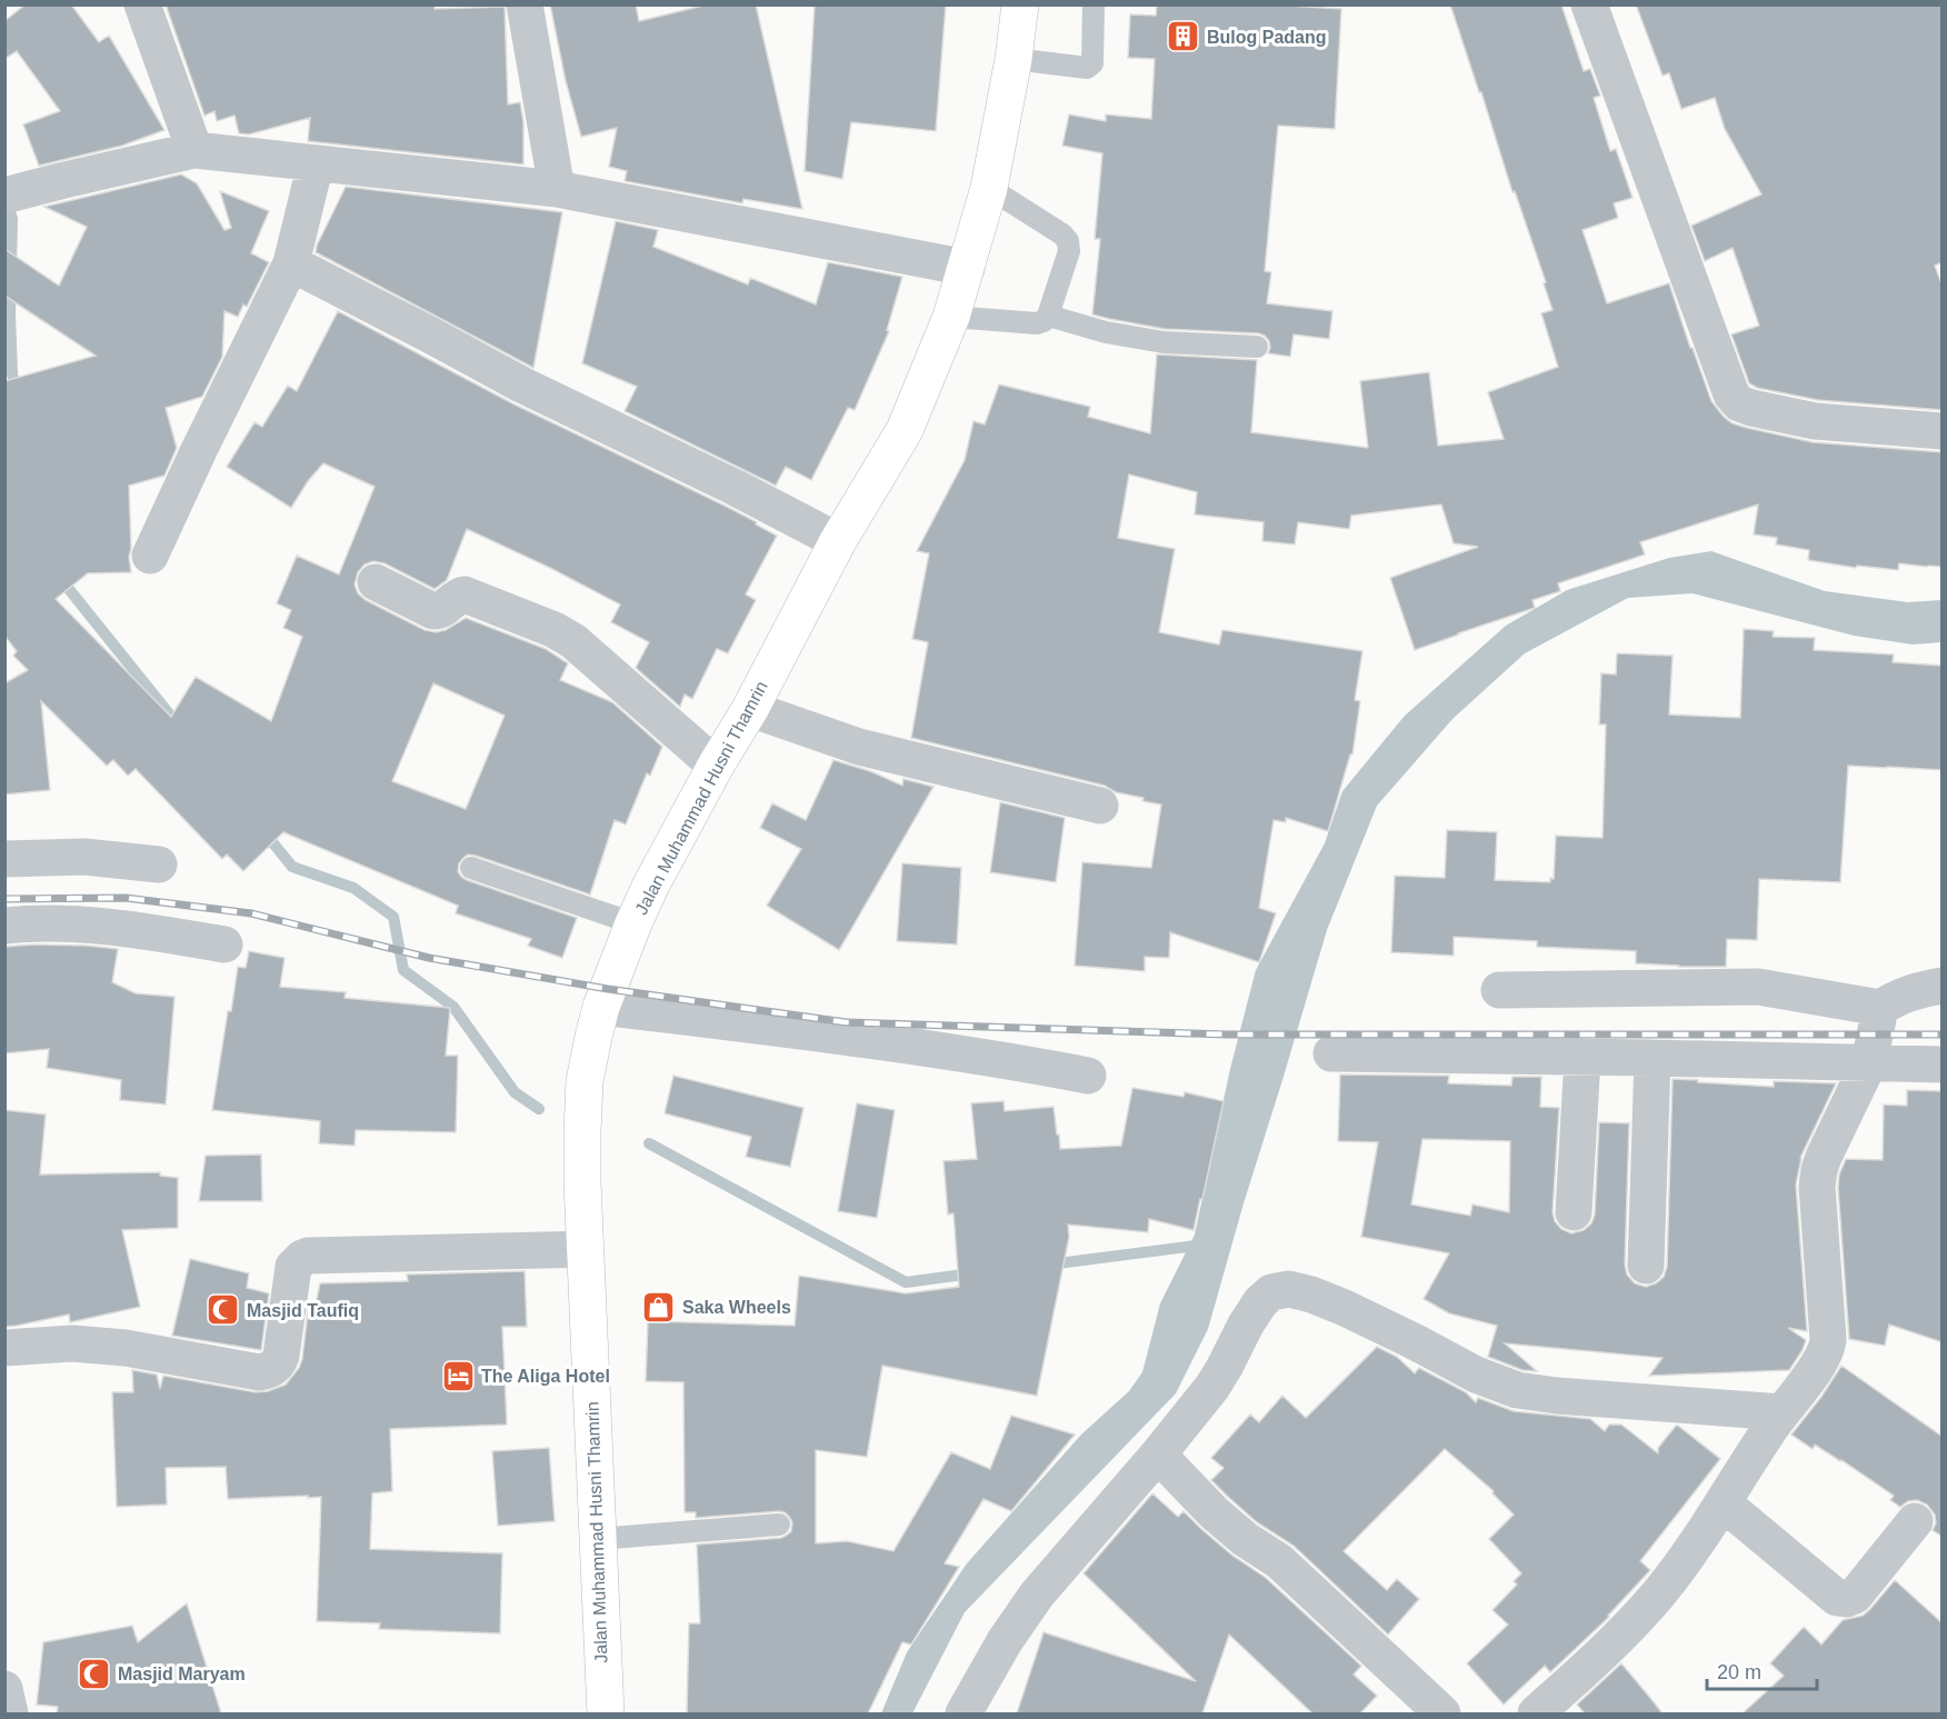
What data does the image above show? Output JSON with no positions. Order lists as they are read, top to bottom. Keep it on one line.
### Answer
{"streets":{"main road":["Jalan Muhammad Husni Thamrin"]},"places":{"building":["Bulog Padang"],"shop":["Saka Wheels"],"mosque":["Masjid Taufiq","Masjid Maryam"],"hotel":["The Aliga Hotel"]},"scale_bar":"20 m"}
